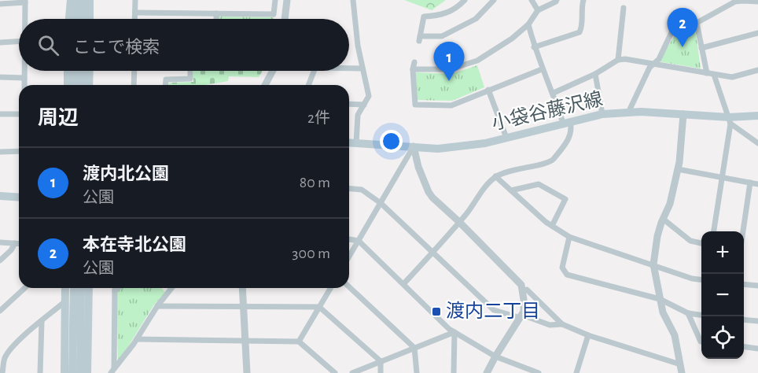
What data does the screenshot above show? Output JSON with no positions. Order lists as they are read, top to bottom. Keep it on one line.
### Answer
{"streets":{"main road":["小袋谷藤沢線"]},"places":{"transit":["渡内二丁目"]},"page":{"pins":["2","1"],"search":"ここで検索","heading":["周辺","2件"],"list":[{"mark":"1","name":"渡内北公園","note":"公園","value":"80 m"},{"mark":"2","name":"本在寺北公園","note":"公園","value":"300 m"}],"map_buttons":["+","−"]}}
